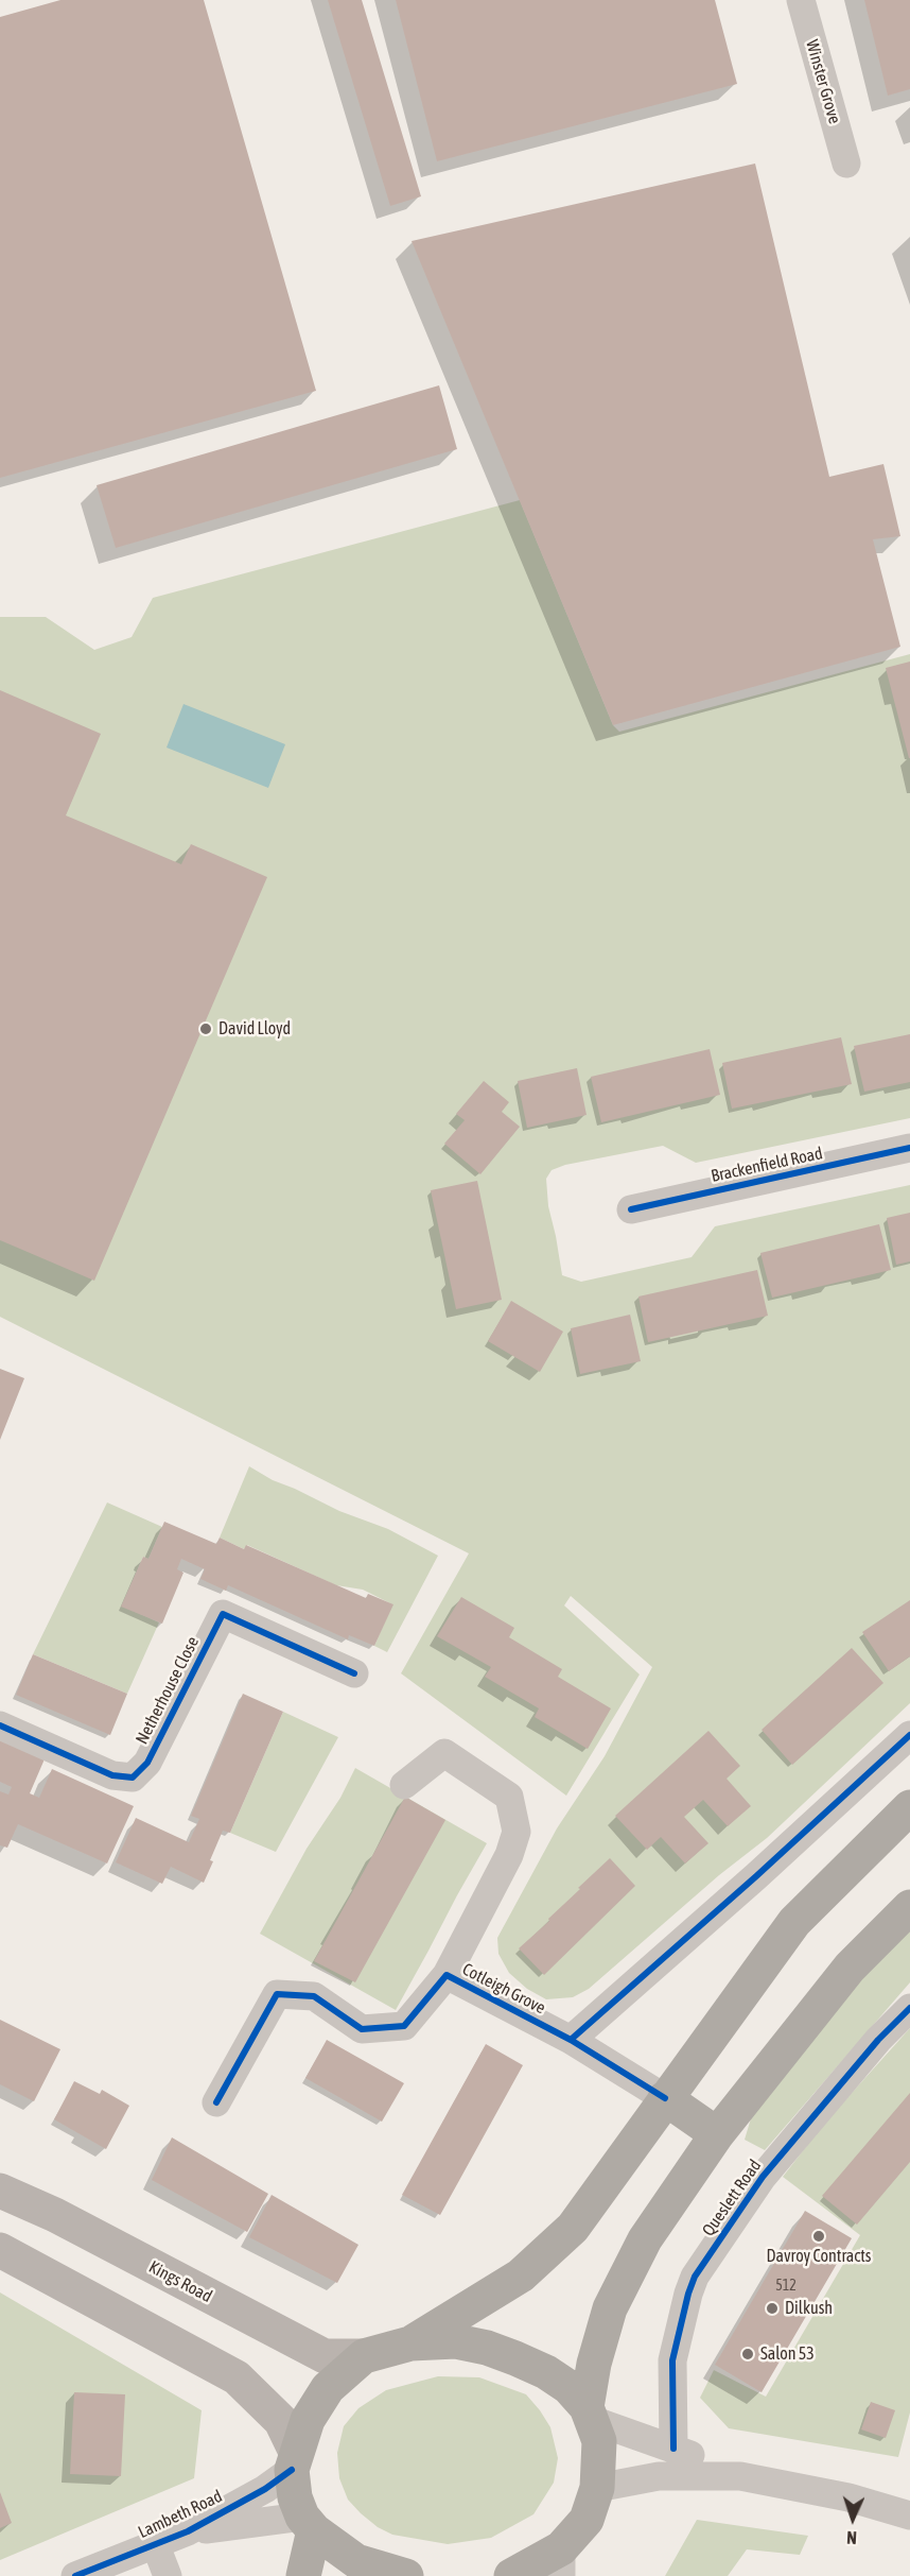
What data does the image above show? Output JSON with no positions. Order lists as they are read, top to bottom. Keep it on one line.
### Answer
{"streets":{"main road":["Kings Road"],"street":["Winster Grove","Brackenfield Road","Netherhouse Close","Cotleigh Grove","Queslett Road","Lambeth Road"]},"places":["David Lloyd","Davroy Contracts","Dilkush","Salon 53"],"house_numbers":["512"],"north":"bottom"}
